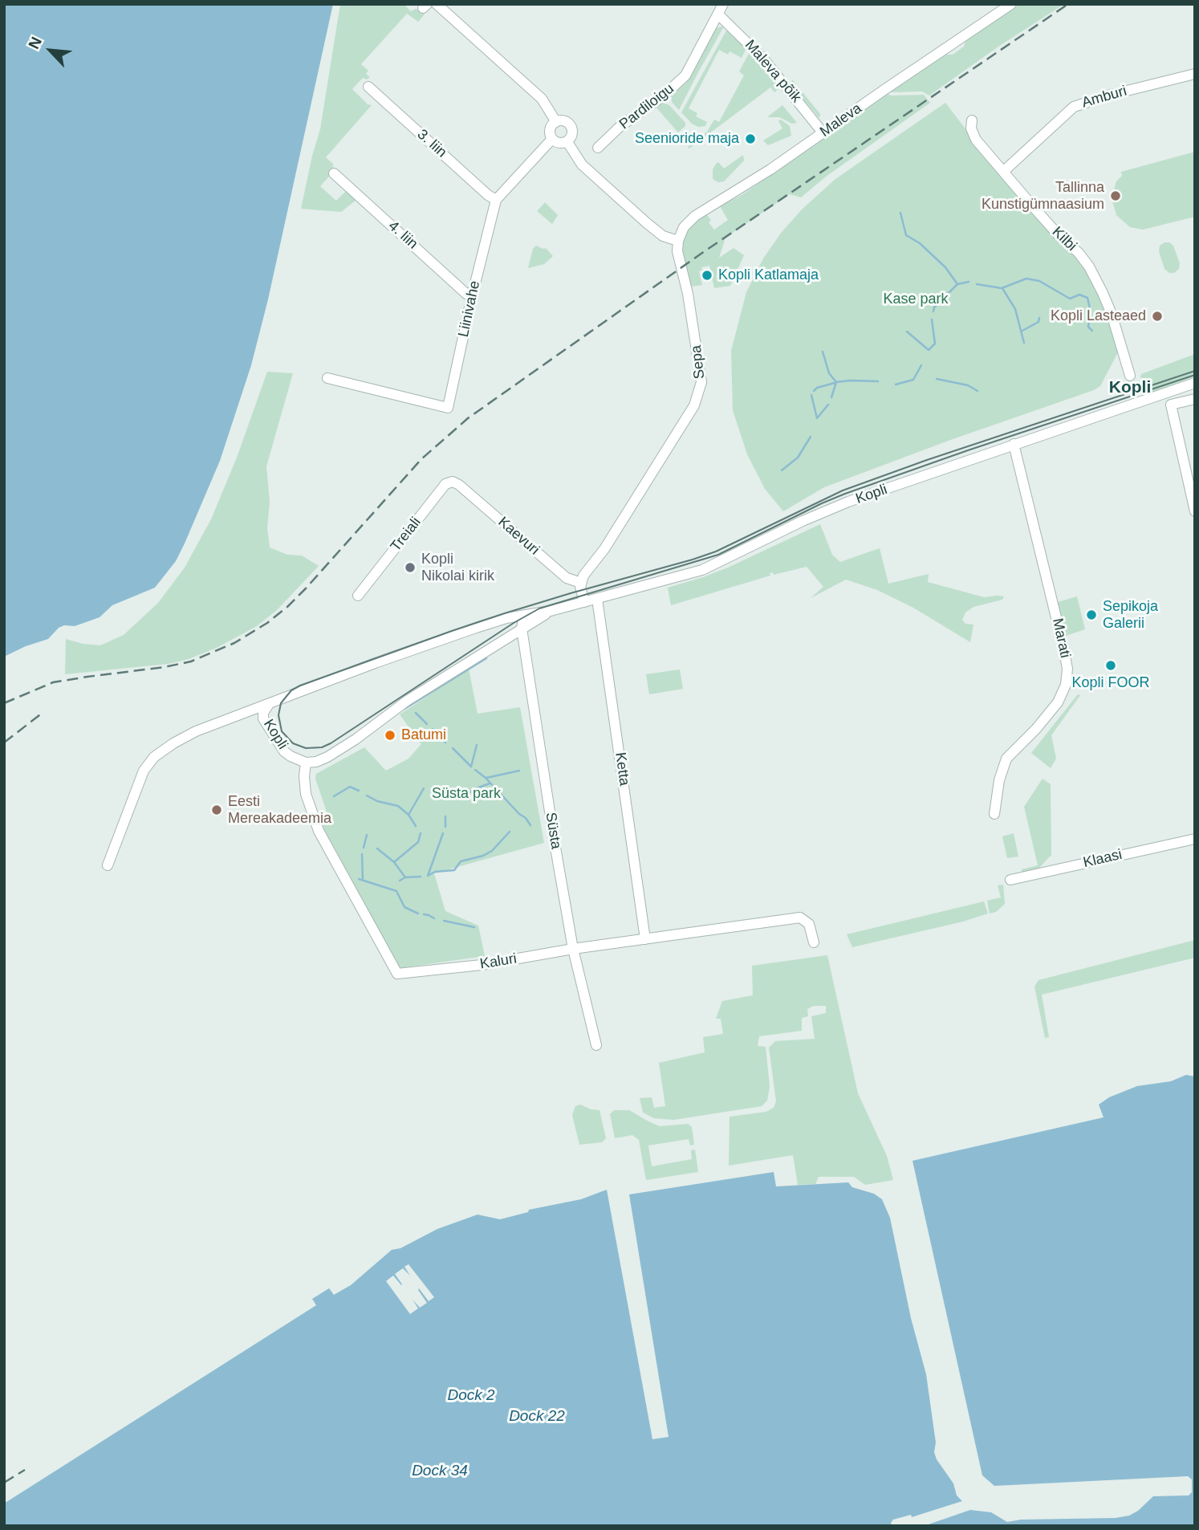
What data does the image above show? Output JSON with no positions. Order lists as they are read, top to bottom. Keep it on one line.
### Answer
{"streets":{"street":["Maleva põik","Amburi","Pardiloigu","Maleva","3. liin","4. liin","Kilbi","Liinivahe","Sepa","Kopli","Treiali","Kaevuri","Marati","Ketta","Süsta","Klaasi","Kaluri"]},"crossings":[["Maleva põik","Pardiloigu"],["Maleva põik","Maleva"],["Amburi","Kilbi"],["Maleva","Sepa"],["3. liin","Liinivahe"],["4. liin","Liinivahe"],["Sepa","Kaevuri"],["Kopli","Marati"],["Kopli","Ketta"],["Kopli","Süsta"],["Kopli","Kaluri"],["Treiali","Kaevuri"],["Ketta","Kaluri"],["Süsta","Kaluri"]],"districts":["Kopli"],"water":["Dock 2","Dock 22","Dock 34"],"parks":["Kase park","Süsta park"],"places":["Seenioride maja","Tallinna Kunstigümnaasium","Kopli Katlamaja","Kopli Lasteaed","Kopli Nikolai kirik","Sepikoja Galerii","Kopli FOOR","Batumi","Eesti Mereakadeemia"],"north":"top left"}
